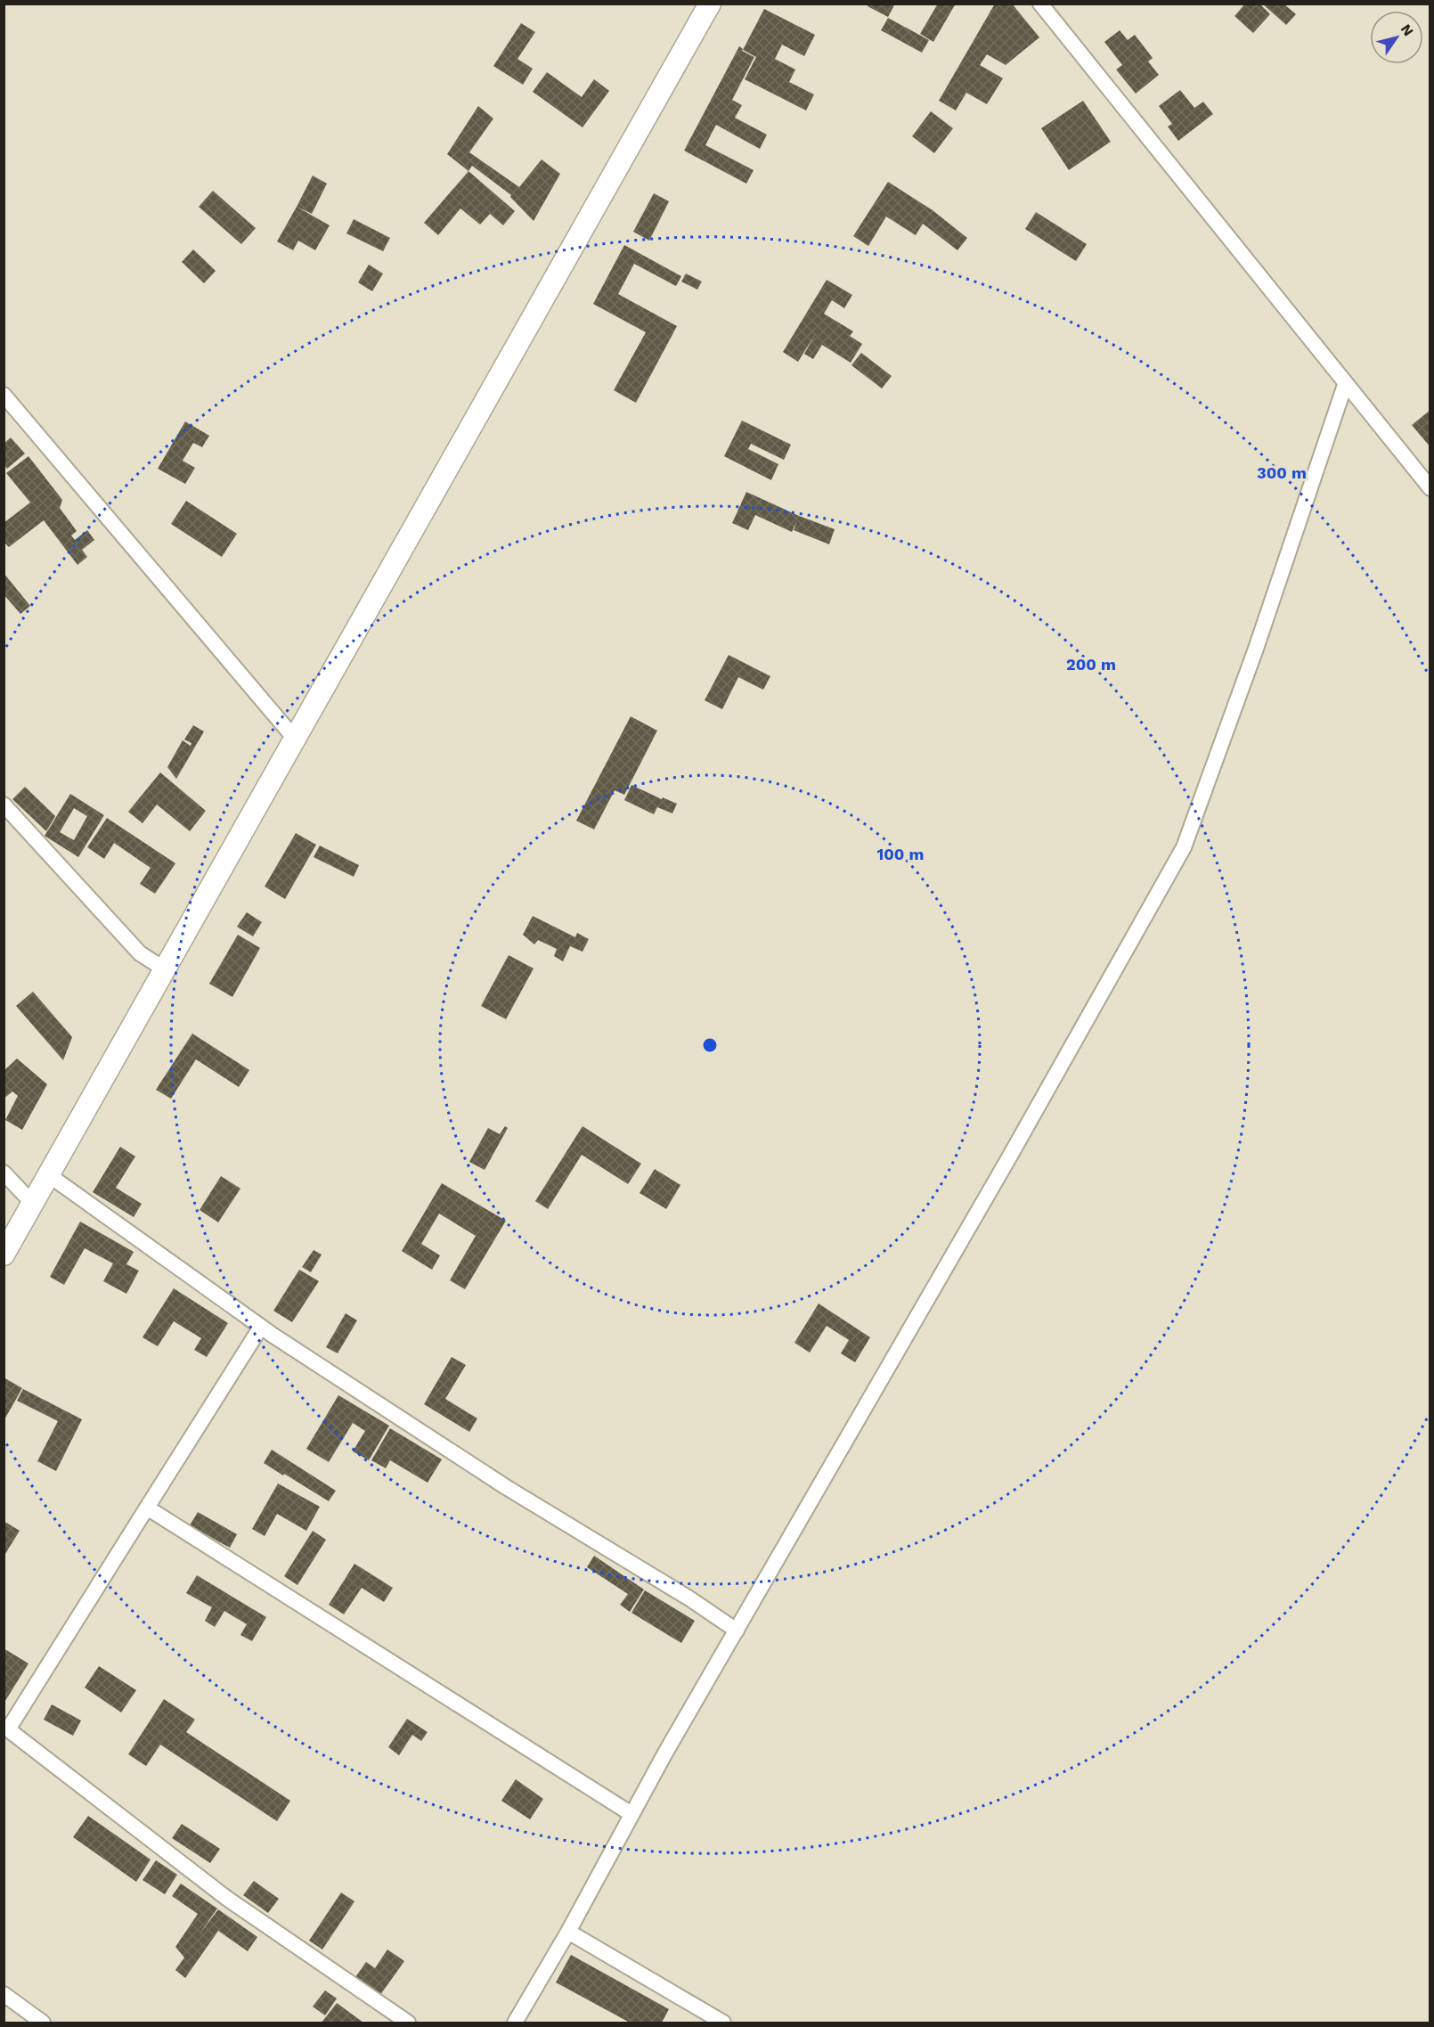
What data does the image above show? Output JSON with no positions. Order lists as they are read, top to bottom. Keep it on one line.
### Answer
{"north":"top right","rings":["300 m","200 m","100 m"]}
